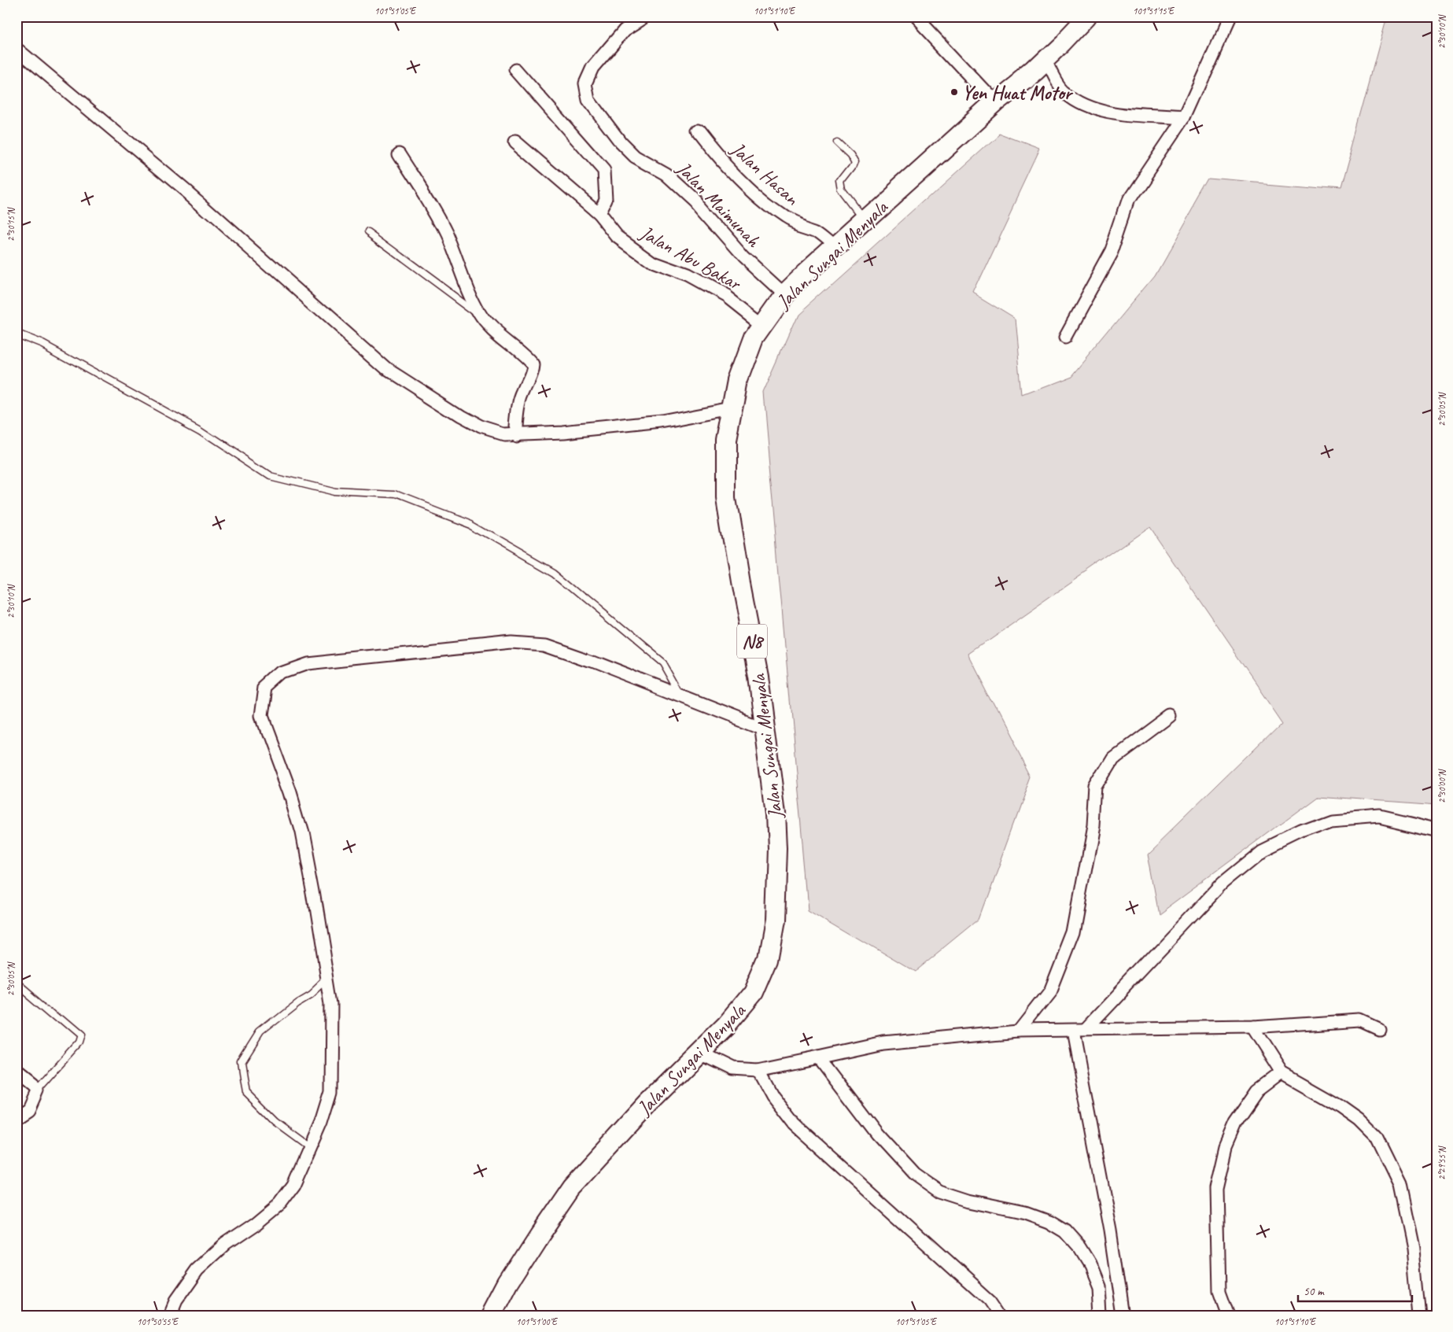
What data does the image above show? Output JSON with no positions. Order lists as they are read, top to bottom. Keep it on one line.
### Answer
{"streets":{"main road":["Jalan Sungai Menyala","N8"],"street":["Jalan Hasan","Jalan Maimunah","Jalan Abu Bakar"]},"crossings":[["Jalan Hasan","Jalan Sungai Menyala"],["Jalan Maimunah","Jalan Sungai Menyala"],["Jalan Sungai Menyala","Jalan Abu Bakar"]],"places":["Yen Huat Motor"],"scale_bar":"50 m","coordinates":["101°51'05\"E","101°51'10\"E","101°51'15\"E","2°30'10\"N","2°30'15\"N","2°30'05\"N","2°30'00\"N","2°29'55\"N","101°50'55\"E","101°51'00\"E"]}
